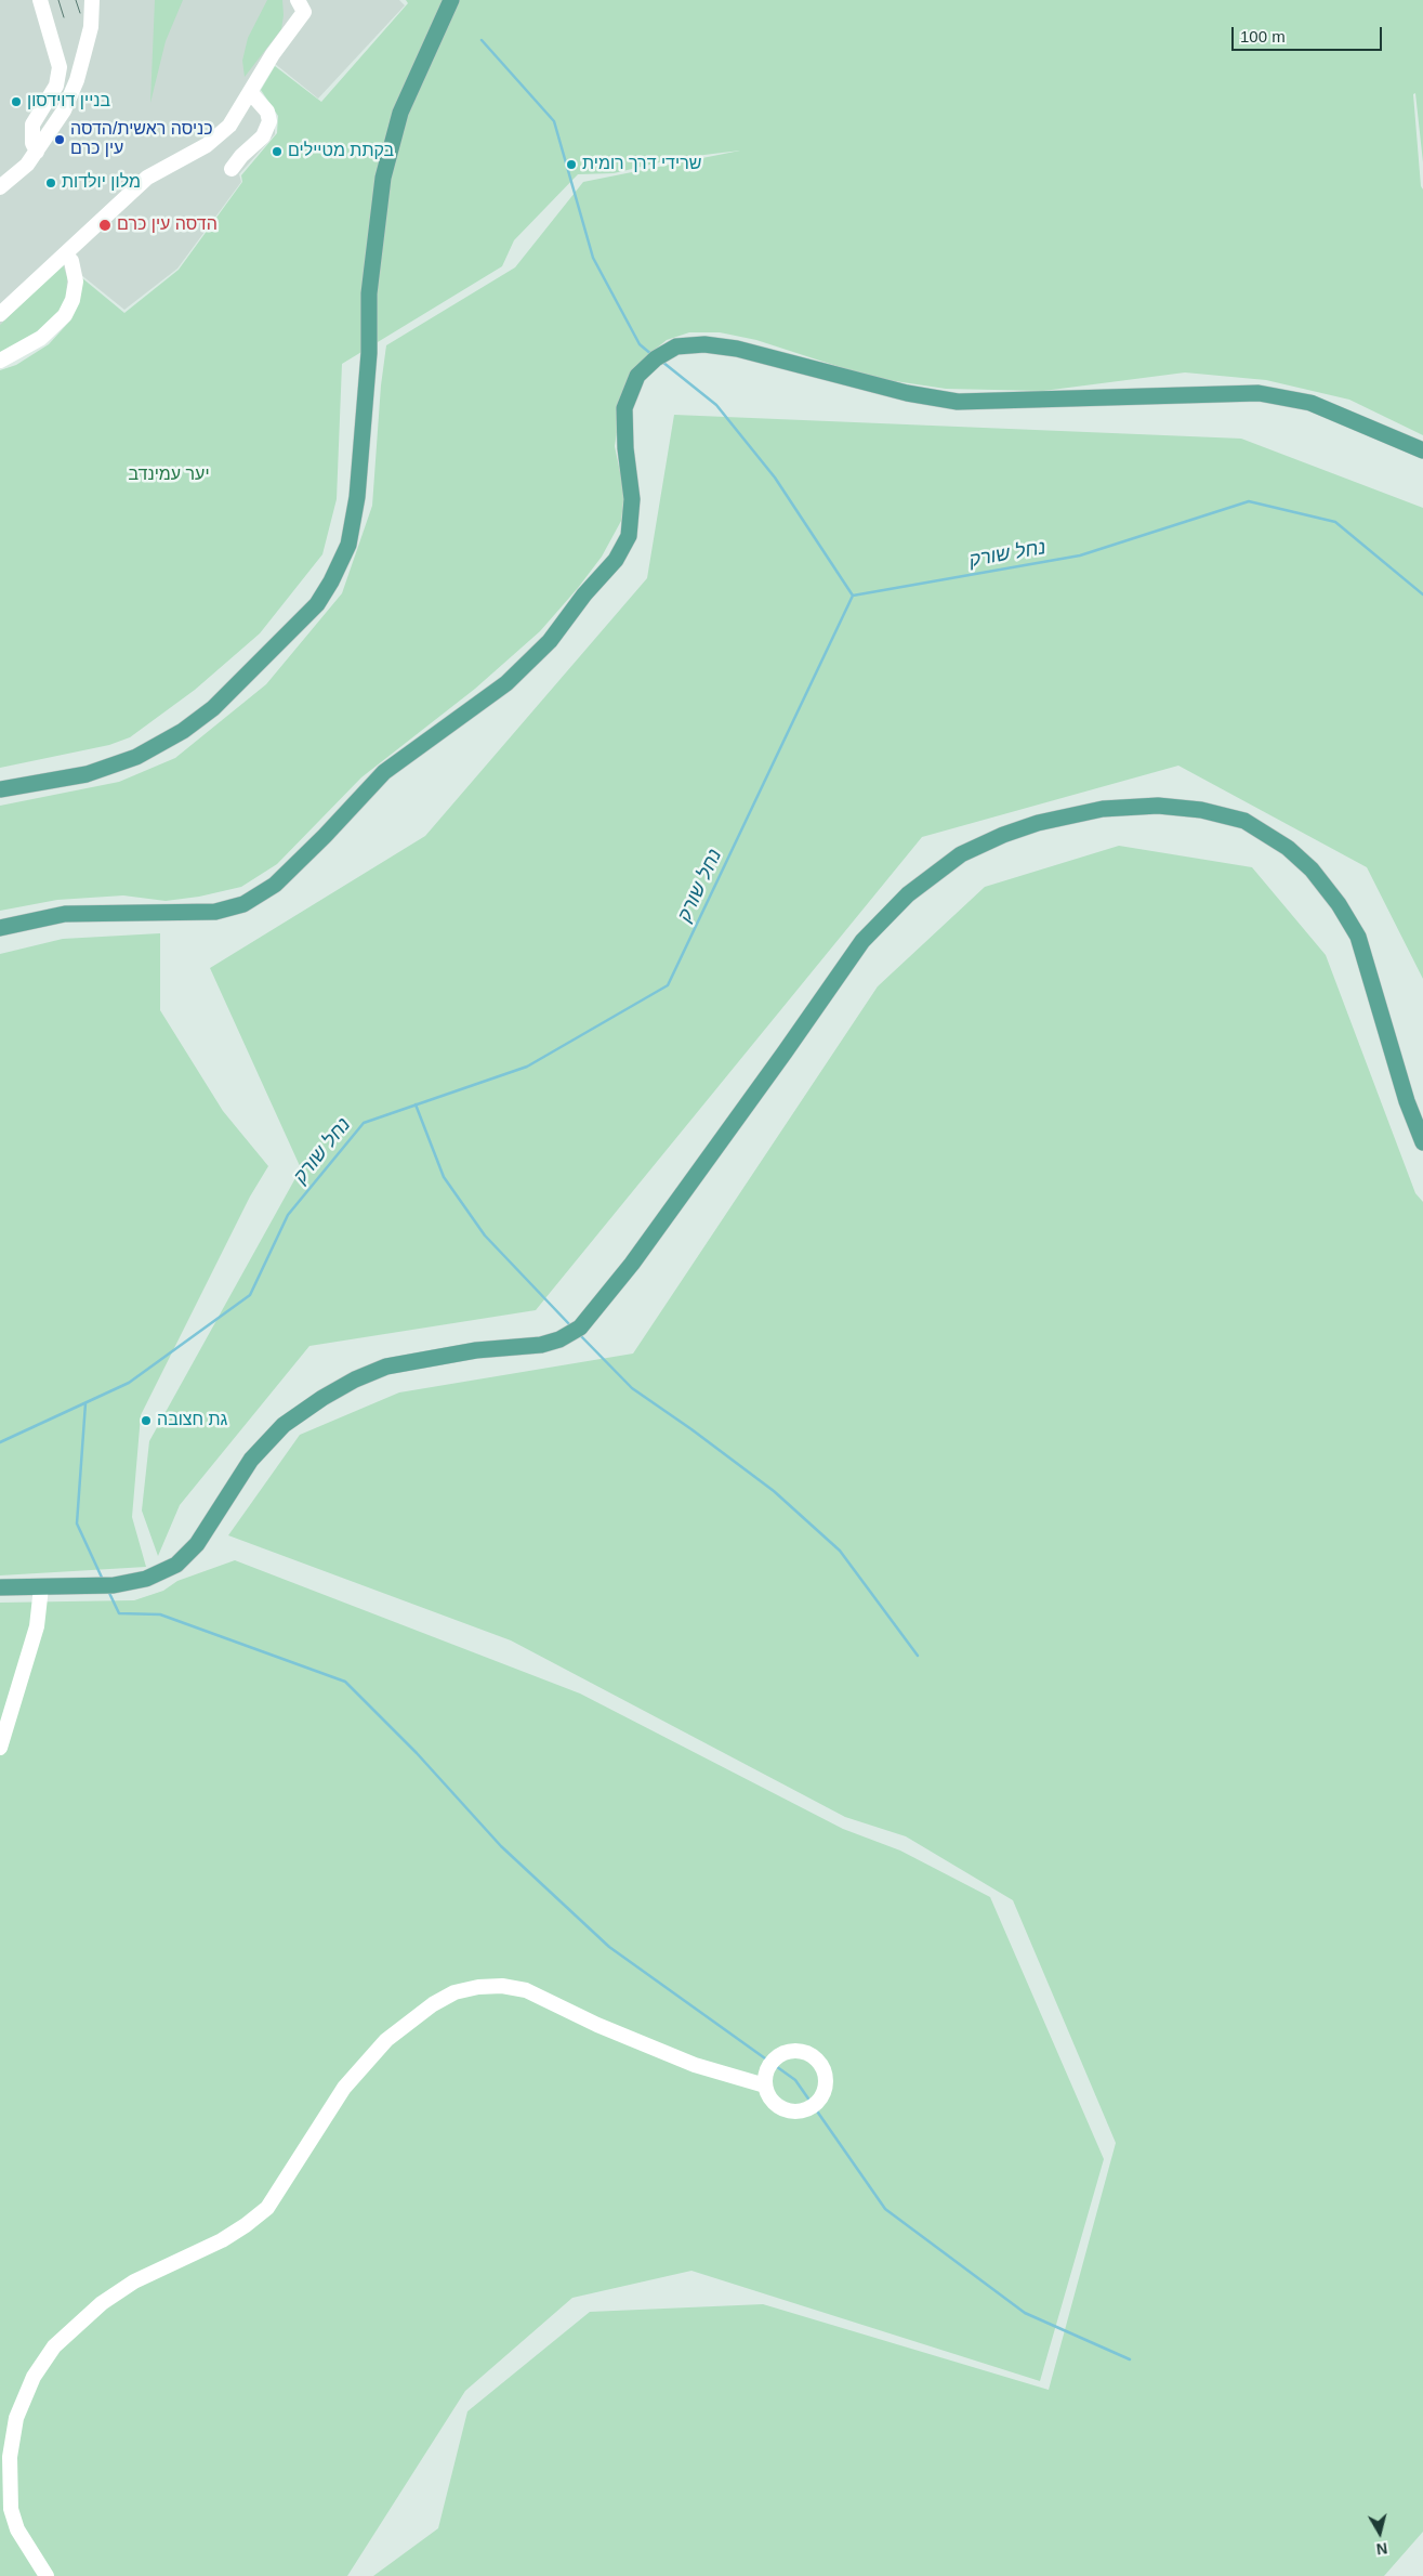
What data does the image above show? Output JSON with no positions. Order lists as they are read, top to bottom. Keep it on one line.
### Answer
{"water":["נחל שורק"],"parks":["יער עמינדב"],"places":["בניין דוידסון","כניסה ראשית/הדסה עין כרם","בקתת מטיילים","שרידי דרך רומית","מלון יולדות","הדסה עין כרם","גת חצובה"],"scale_bar":"100 m","north":"bottom"}
